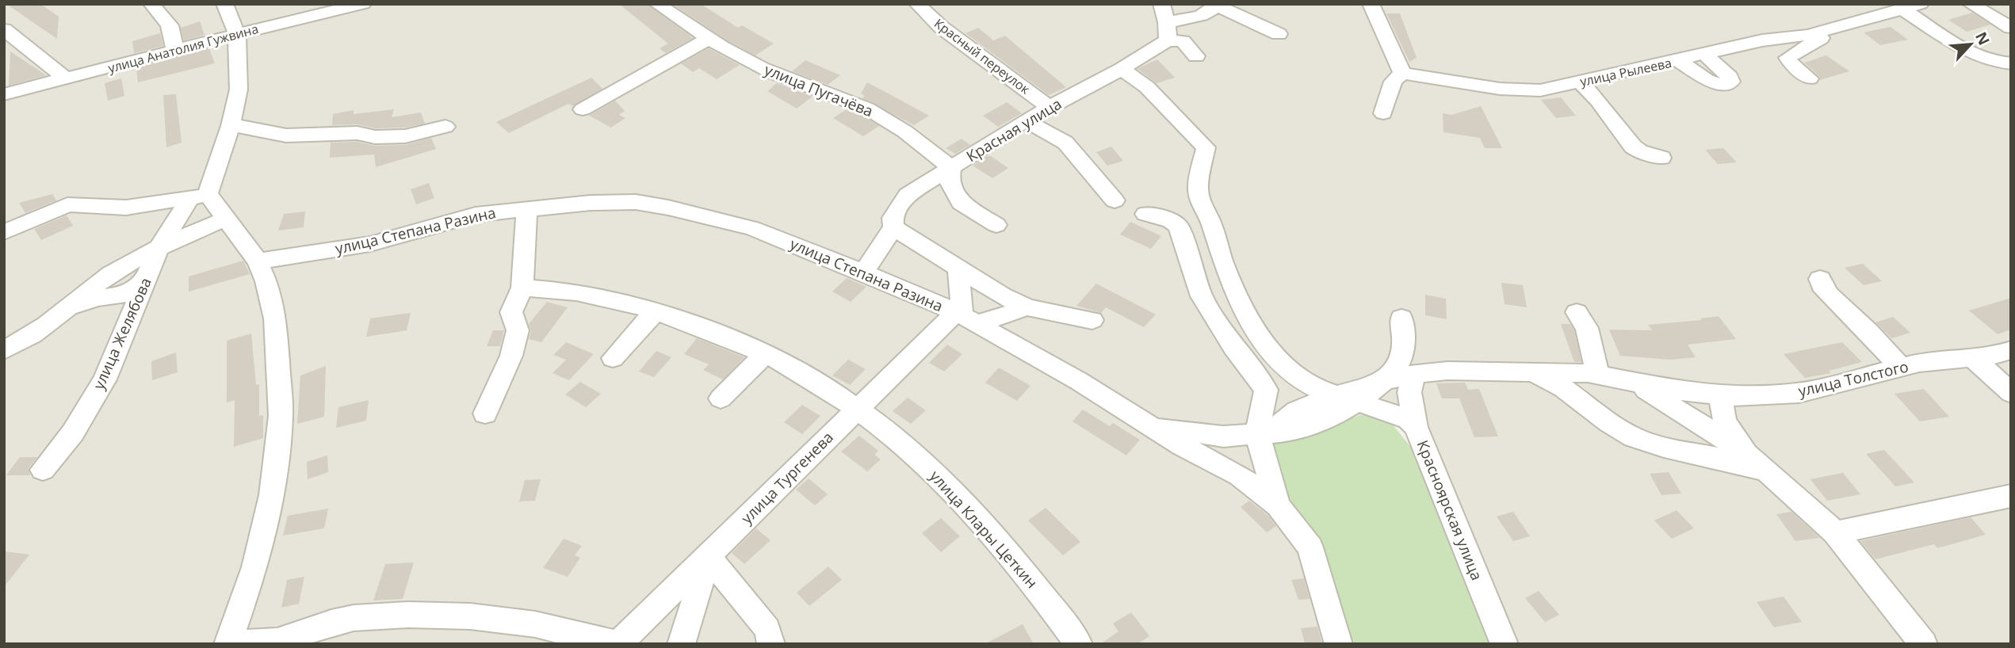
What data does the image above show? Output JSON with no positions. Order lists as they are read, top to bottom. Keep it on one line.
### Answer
{"streets":{"street":["улица Анатолия Гужвина","Красный переулок","улица Рылеева","улица Пугачёва","Красная улица","улица Степана Разина","улица Желябова","улица Толстого","улица Тургенева","Красноярская улица","улица Клары Цеткин"]},"crossings":[["улица Анатолия Гужвина","улица Желябова"],["Красный переулок","Красная улица"],["улица Пугачёва","Красная улица"],["Красная улица","улица Степана Разина"],["улица Степана Разина","улица Тургенева"],["улица Толстого","Красноярская улица"],["улица Тургенева","улица Клары Цеткин"]],"north":"top right"}
